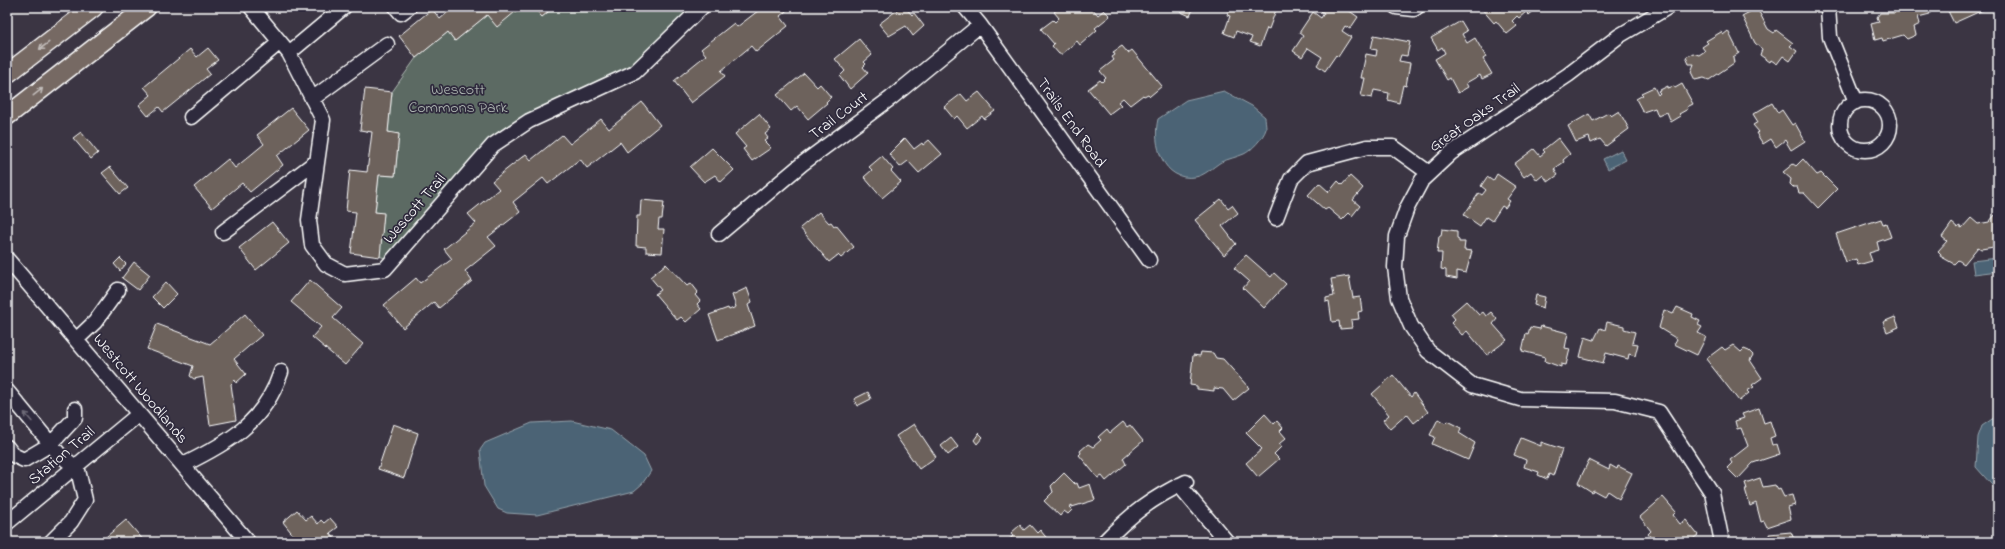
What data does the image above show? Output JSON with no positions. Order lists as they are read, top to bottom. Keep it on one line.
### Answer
{"streets":{"street":["Trail Court","Great Oaks Trail","Trails End Road","Wescott Trail","Westcott Woodlands","Station Trail"]},"crossings":[["Trail Court","Trails End Road"],["Westcott Woodlands","Station Trail"]],"parks":["Wescott Commons Park"]}
